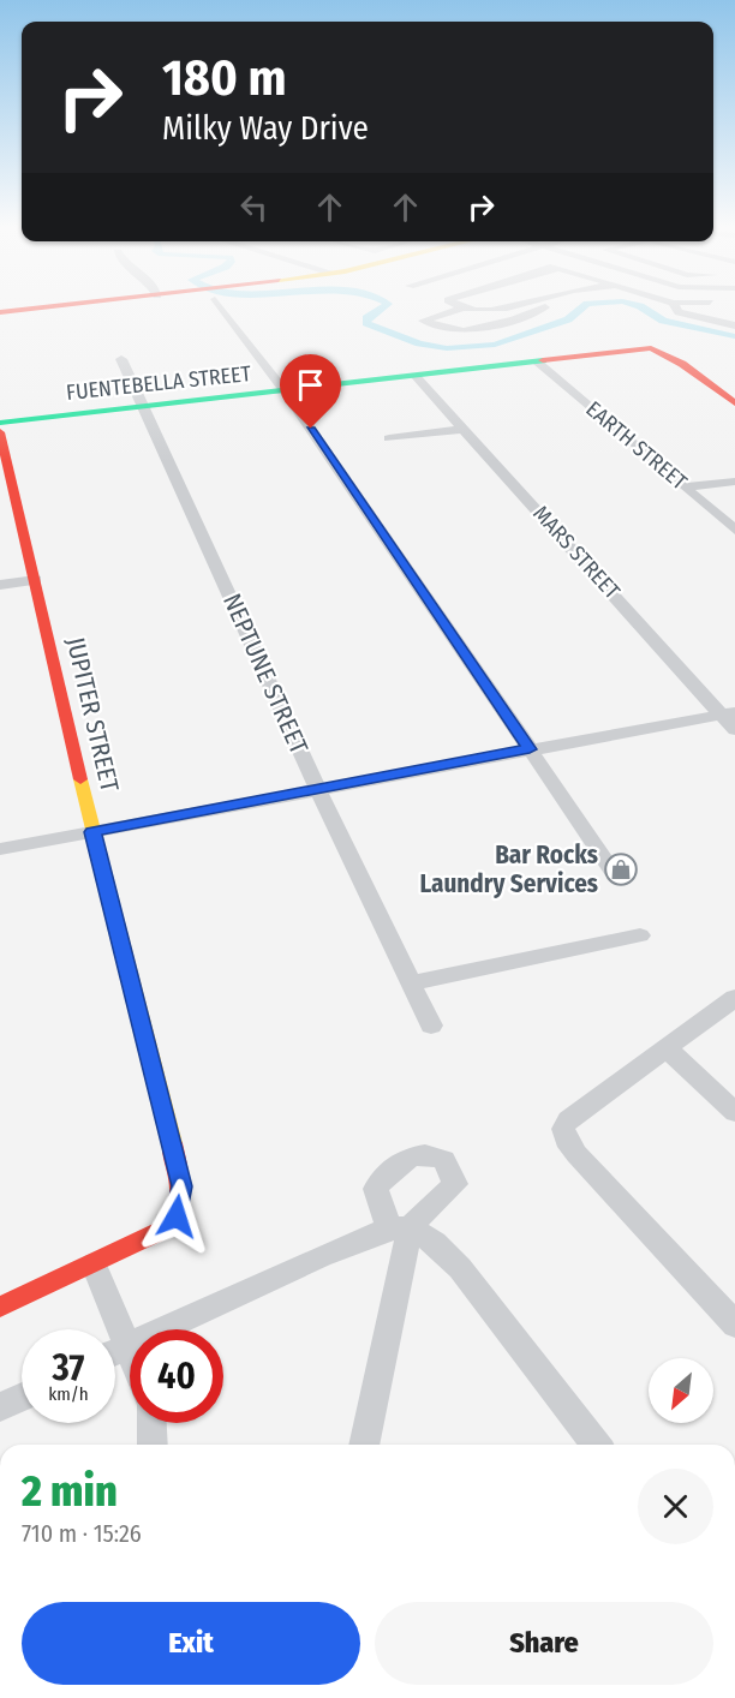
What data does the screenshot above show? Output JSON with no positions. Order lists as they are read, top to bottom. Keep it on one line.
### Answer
{"streets":{"street":["FUENTEBELLA STREET","EARTH STREET","MARS STREET","NEPTUNE STREET","JUPITER STREET"]},"crossings":[["FUENTEBELLA STREET","EARTH STREET"],["FUENTEBELLA STREET","MARS STREET"],["FUENTEBELLA STREET","NEPTUNE STREET"]],"places":{"shop":["Bar Rocks Laundry Services"]},"north":"bottom left","page":{"turn":["180 m","Milky Way Drive"],"speed":"37 km/h","limit":"40","heading":["2 min","710 m · 15:26"],"buttons":["Exit","Share"]}}
